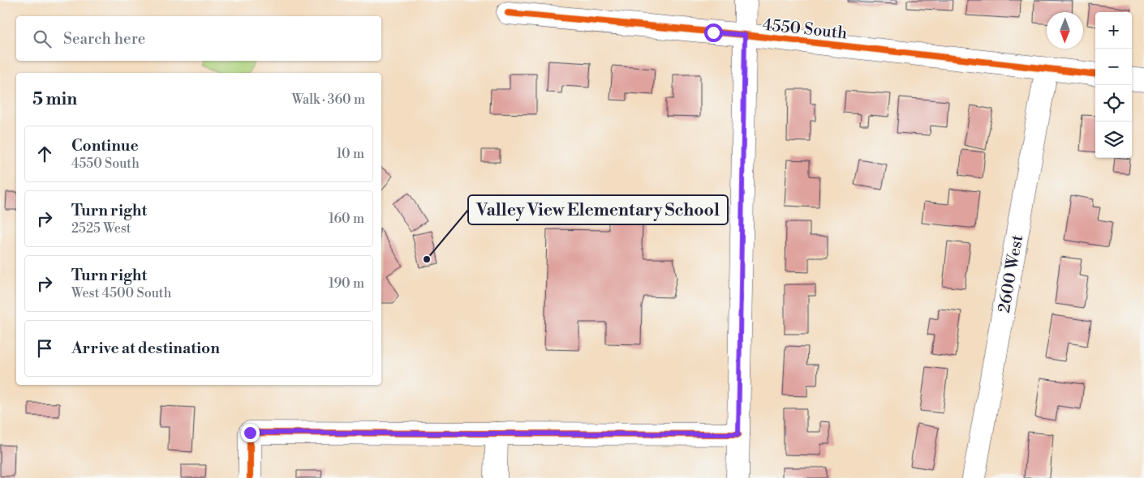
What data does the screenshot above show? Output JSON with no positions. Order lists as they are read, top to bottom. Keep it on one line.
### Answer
{"streets":{"street":["4550 South","2600 West"]},"crossings":[["4550 South","2600 West"]],"places":["Valley View Elementary School"],"north":"bottom","page":{"map_buttons":["+","−"],"search":"Search here","heading":["5 min","Walk · 360 m"],"list":[["Continue","4550 South","10 m"],["Turn right","2525 West","160 m"],["Turn right","West 4500 South","190 m"],"Arrive at destination"]}}
